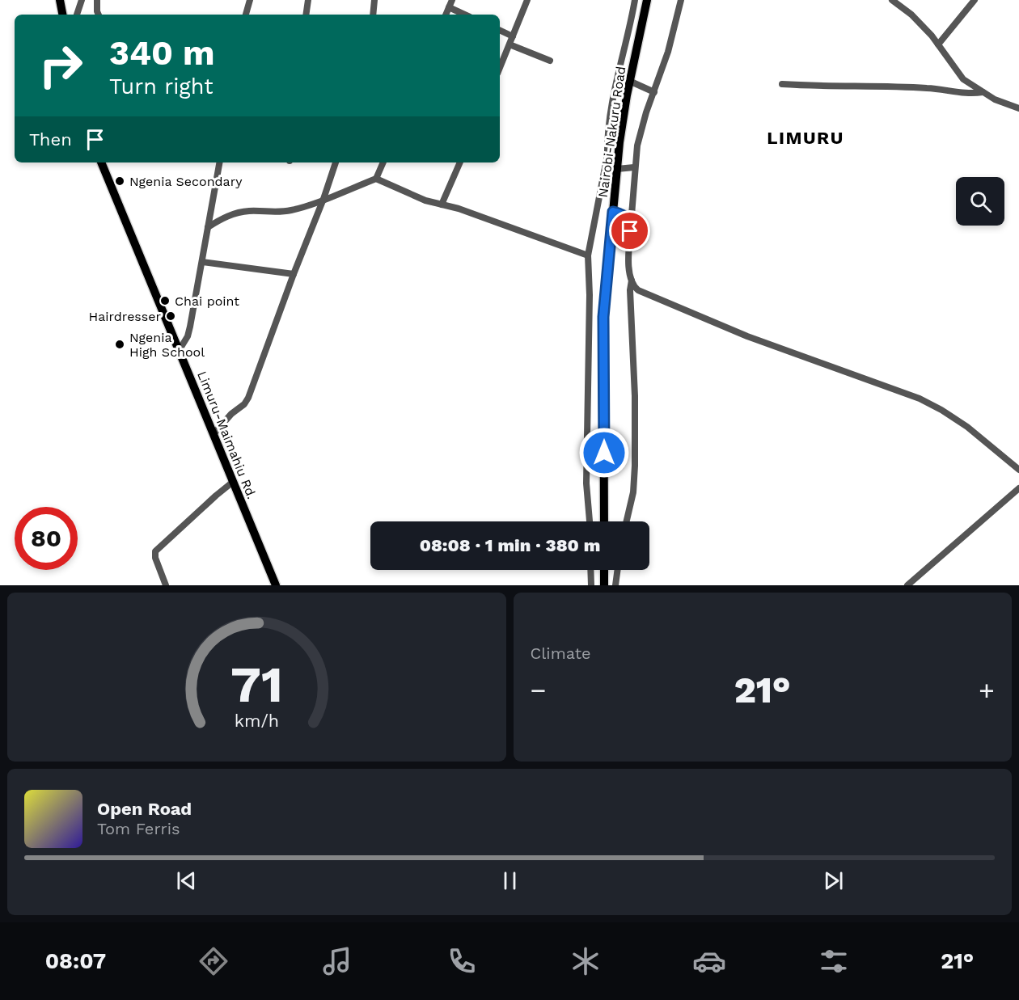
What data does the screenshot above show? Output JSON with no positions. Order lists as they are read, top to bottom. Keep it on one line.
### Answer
{"streets":{"highway":["Nairobi-Nakuru Road","Limuru-Maimahiu Rd."]},"districts":["LIMURU"],"places":["Ngenia Secondary","Chai point","Hairdresser","Ngenia High School"],"page":{"turn":["340 m","Turn right"],"then":"Then","limit":"80","trip":"08:08 · 1 min · 380 m","tile":"Climate","heat":["−","21°","+"],"song":["Open Road","Tom Ferris"],"tabs":["08:07","21°"],"gauge":["71","km/h"]}}
